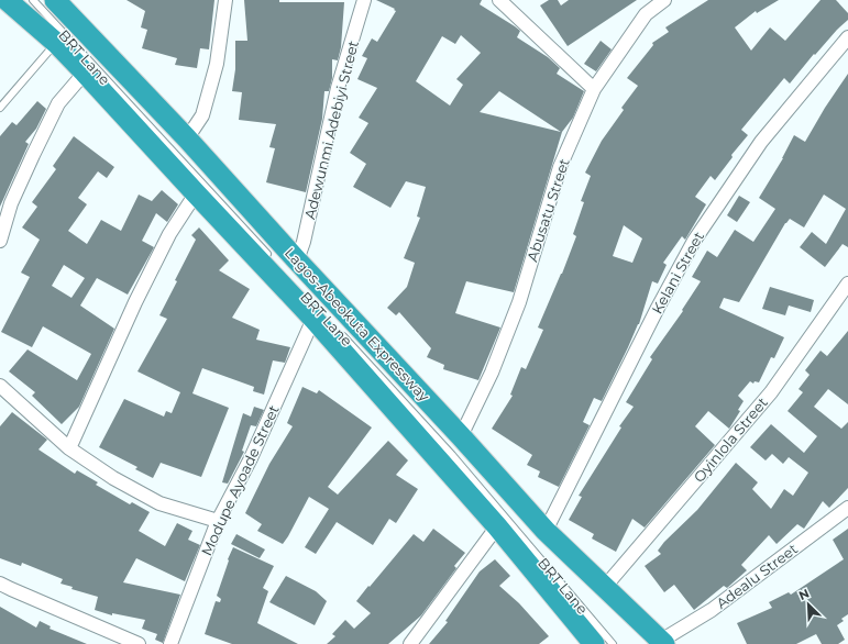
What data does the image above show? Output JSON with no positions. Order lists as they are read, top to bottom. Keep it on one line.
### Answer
{"streets":{"highway":["Lagos-Abeokuta Expressway"],"street":["Adewunmi Adebiyi Street","Abusatu Street","Kelani Street","Oyinlola Street","Modupe Ayoade Street","Adealu Street"],"lane":["BRT Lane"]},"crossings":[["Adewunmi Adebiyi Street","Lagos-Abeokuta Expressway"],["Abusatu Street","Lagos-Abeokuta Expressway"],["Kelani Street","Lagos-Abeokuta Expressway"],["Lagos-Abeokuta Expressway","Oyinlola Street"],["Lagos-Abeokuta Expressway","Modupe Ayoade Street"],["Lagos-Abeokuta Expressway","Adealu Street"]],"north":"top left"}
